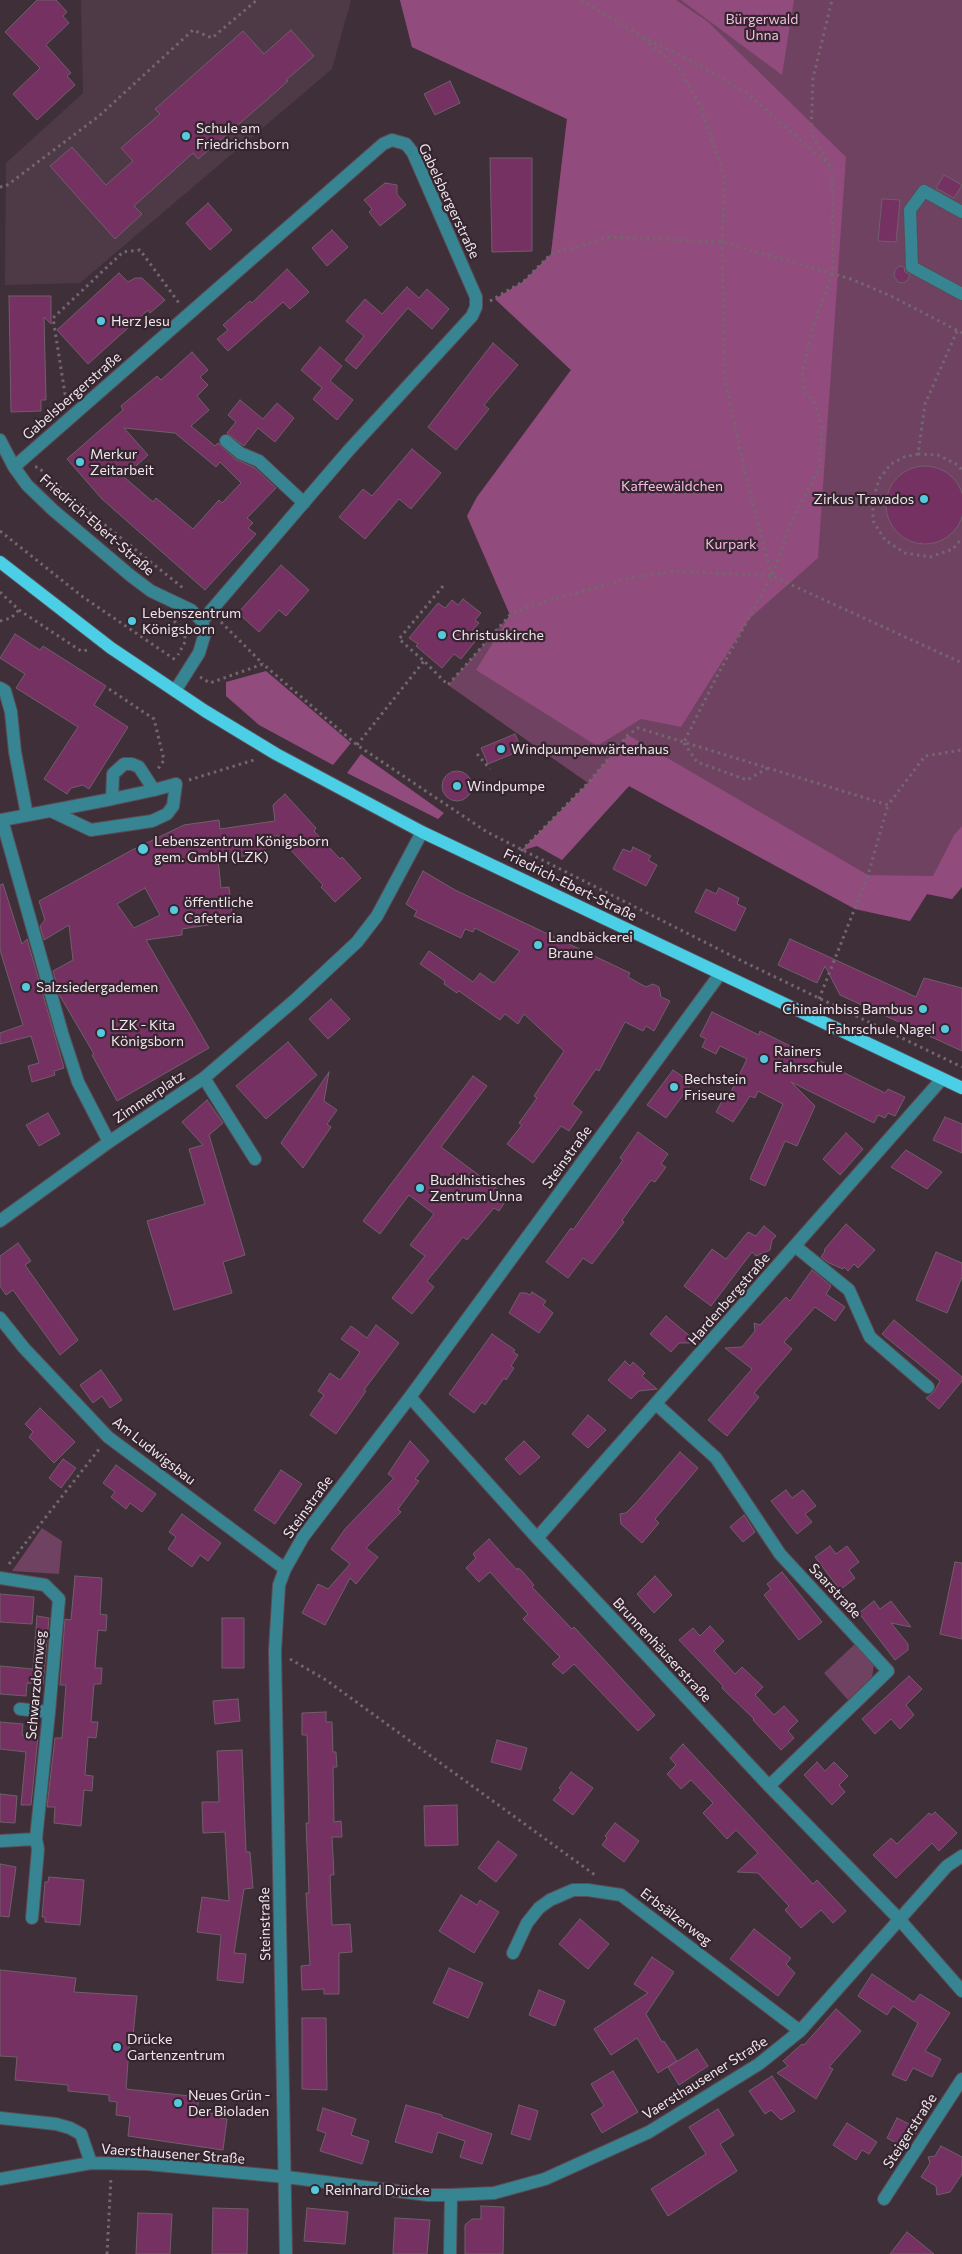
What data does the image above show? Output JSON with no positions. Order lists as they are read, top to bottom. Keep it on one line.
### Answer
{"streets":{"main road":["Friedrich-Ebert-Straße"],"street":["Gabelsbergerstraße","Zimmerplatz","Steinstraße","Hardenbergstraße","Am Ludwigsbau","Saarstraße","Brunnenhäuserstraße","Schwarzdornweg","Erbsälzerweg","Vaersthausener Straße","Steigerstraße"]},"crossings":[["Gabelsbergerstraße","Friedrich-Ebert-Straße"],["Friedrich-Ebert-Straße","Zimmerplatz"],["Friedrich-Ebert-Straße","Steinstraße"],["Friedrich-Ebert-Straße","Hardenbergstraße"],["Steinstraße","Am Ludwigsbau"],["Steinstraße","Brunnenhäuserstraße"],["Steinstraße","Vaersthausener Straße"],["Hardenbergstraße","Saarstraße"],["Hardenbergstraße","Brunnenhäuserstraße"],["Saarstraße","Brunnenhäuserstraße"],["Brunnenhäuserstraße","Vaersthausener Straße"],["Erbsälzerweg","Vaersthausener Straße"]],"parks":["Bürgerwald Unna","Kaffeewäldchen","Kurpark"],"places":["Schule am Friedrichsborn","Herz Jesu","Merkur Zeitarbeit","Zirkus Travados","Lebenszentrum Königsborn","Christuskirche","Windpumpenwärterhaus","Windpumpe","Lebenszentrum Königsborn gem. GmbH (LZK)","öffentliche Cafeteria","Landbäckerei Braune","Salzsiedergademen","Chinaimbiss Bambus","Fahrschule Nagel","LZK - Kita Königsborn","Rainers Fahrschule","Bechstein Friseure","Buddhistisches Zentrum Unna","Drücke Gartenzentrum","Neues Grün - Der Bioladen","Reinhard Drücke"]}
